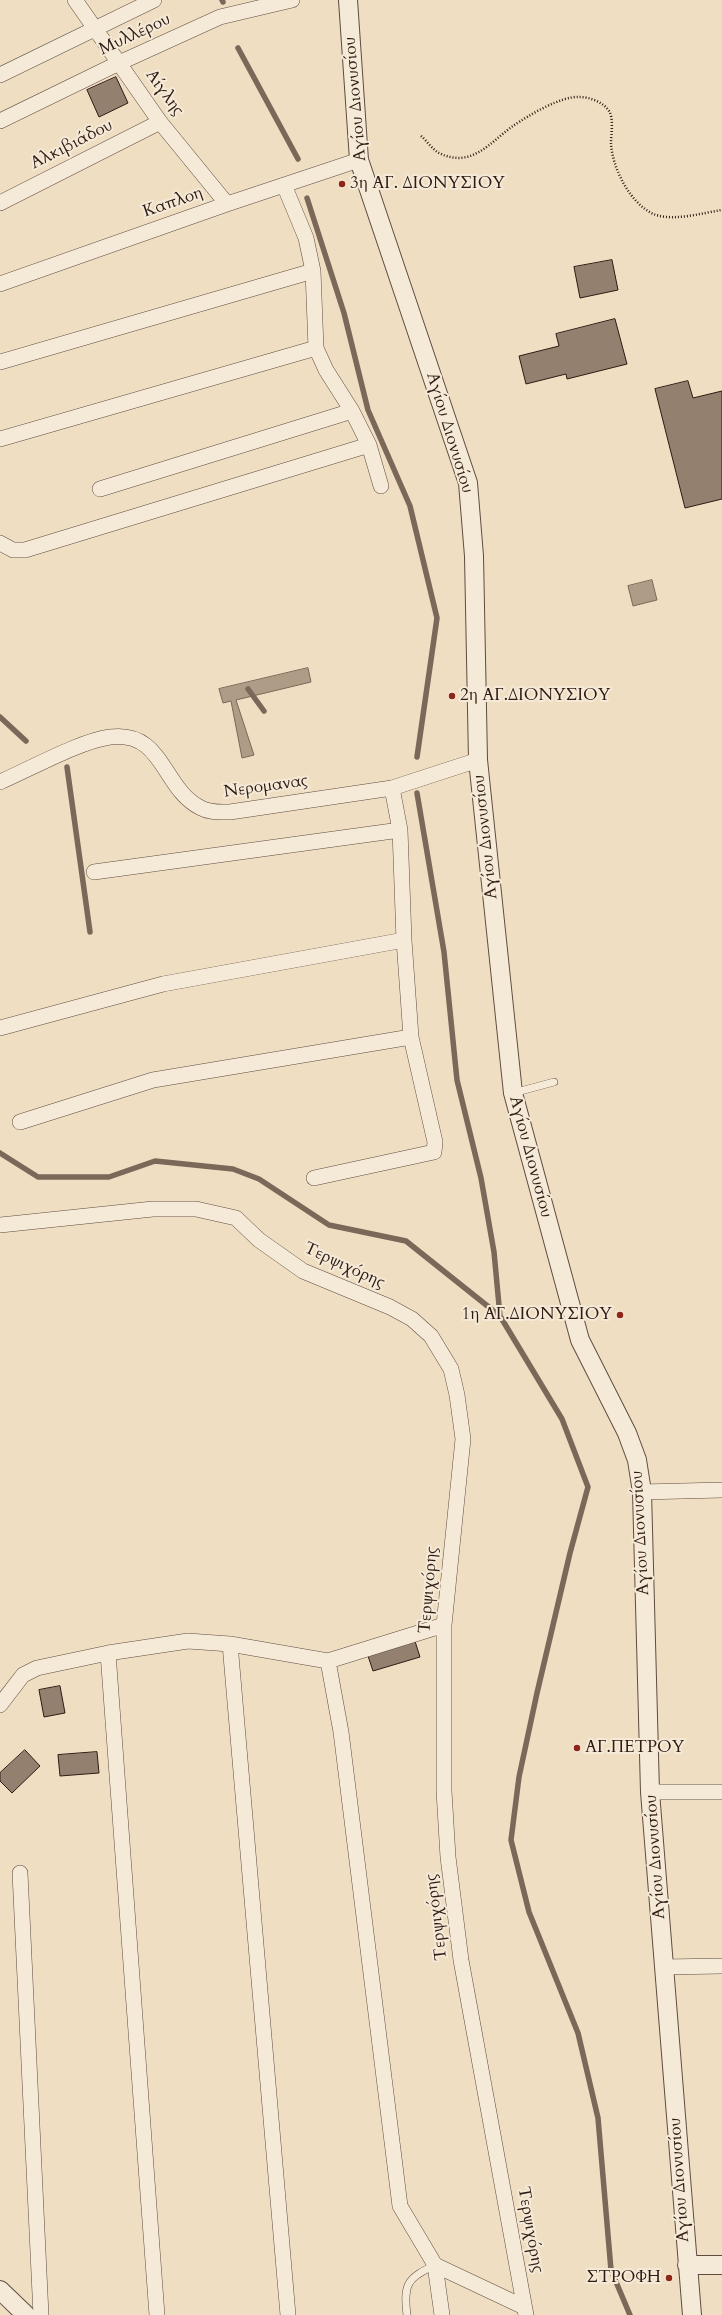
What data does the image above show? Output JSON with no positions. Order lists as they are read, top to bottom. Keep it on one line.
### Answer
{"streets":{"street":["Μυλλέρου","Αίγλης","Αγίου Διονυσίου","Αλκιβιάδου","Καπλοη","Νερομανας","Τερψιχόρης"]},"crossings":[["Μυλλέρου","Αίγλης"],["Αίγλης","Αλκιβιάδου"],["Αίγλης","Καπλοη"],["Αγίου Διονυσίου","Καπλοη"],["Αγίου Διονυσίου","Νερομανας"]],"places":["3η ΑΓ. ΔΙΟΝΥΣΙΟΥ","2η ΑΓ.ΔΙΟΝΥΣΙΟΥ","1η ΑΓ.ΔΙΟΝΥΣΙΟΥ","ΑΓ.ΠΕΤΡΟΥ","ΣΤΡΟΦΗ"]}
